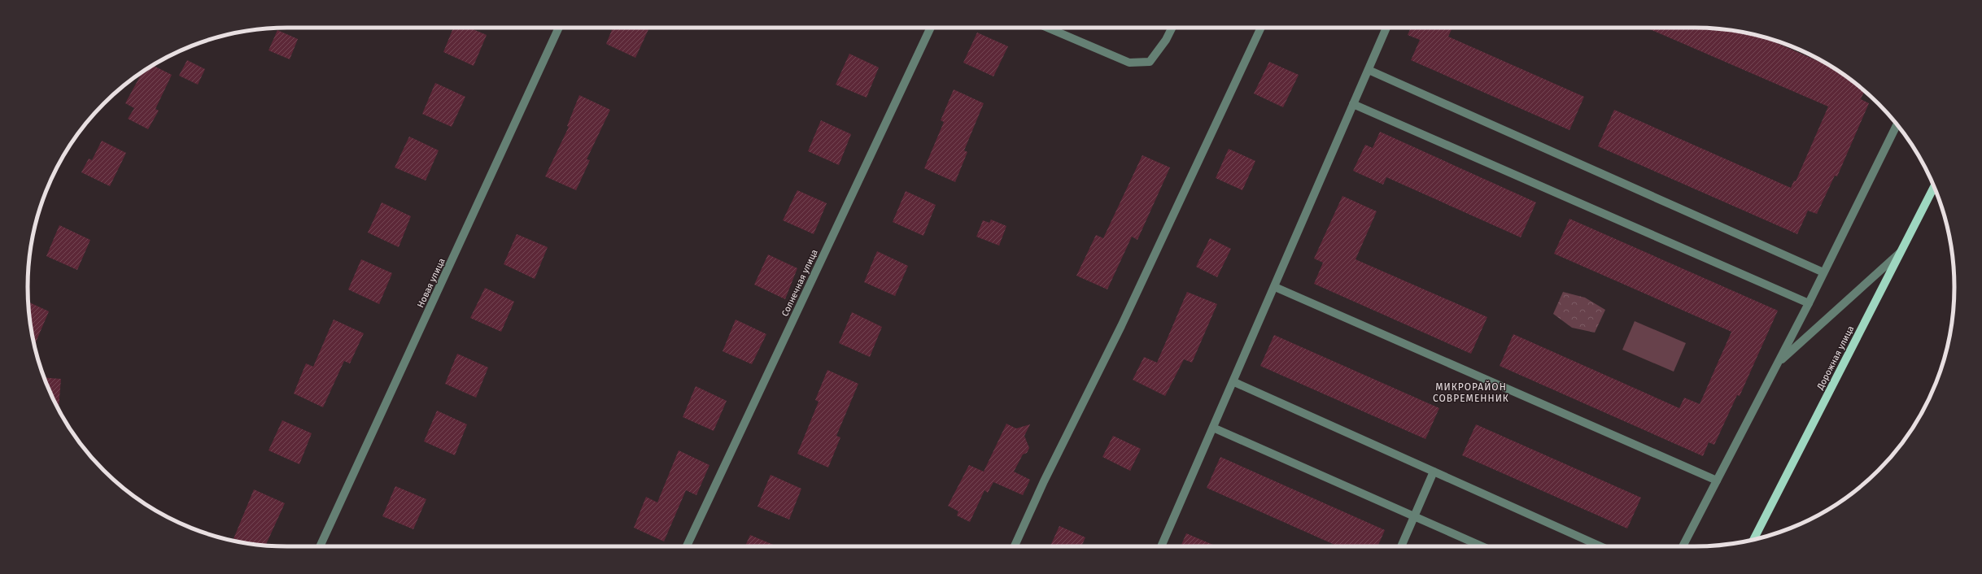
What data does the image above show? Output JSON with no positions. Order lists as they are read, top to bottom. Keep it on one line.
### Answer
{"streets":{"main road":["Дорожная улица"],"street":["Новая улица","Солнечная улица"]},"districts":["МИКРОРАЙОН СОВРЕМЕННИК"]}
